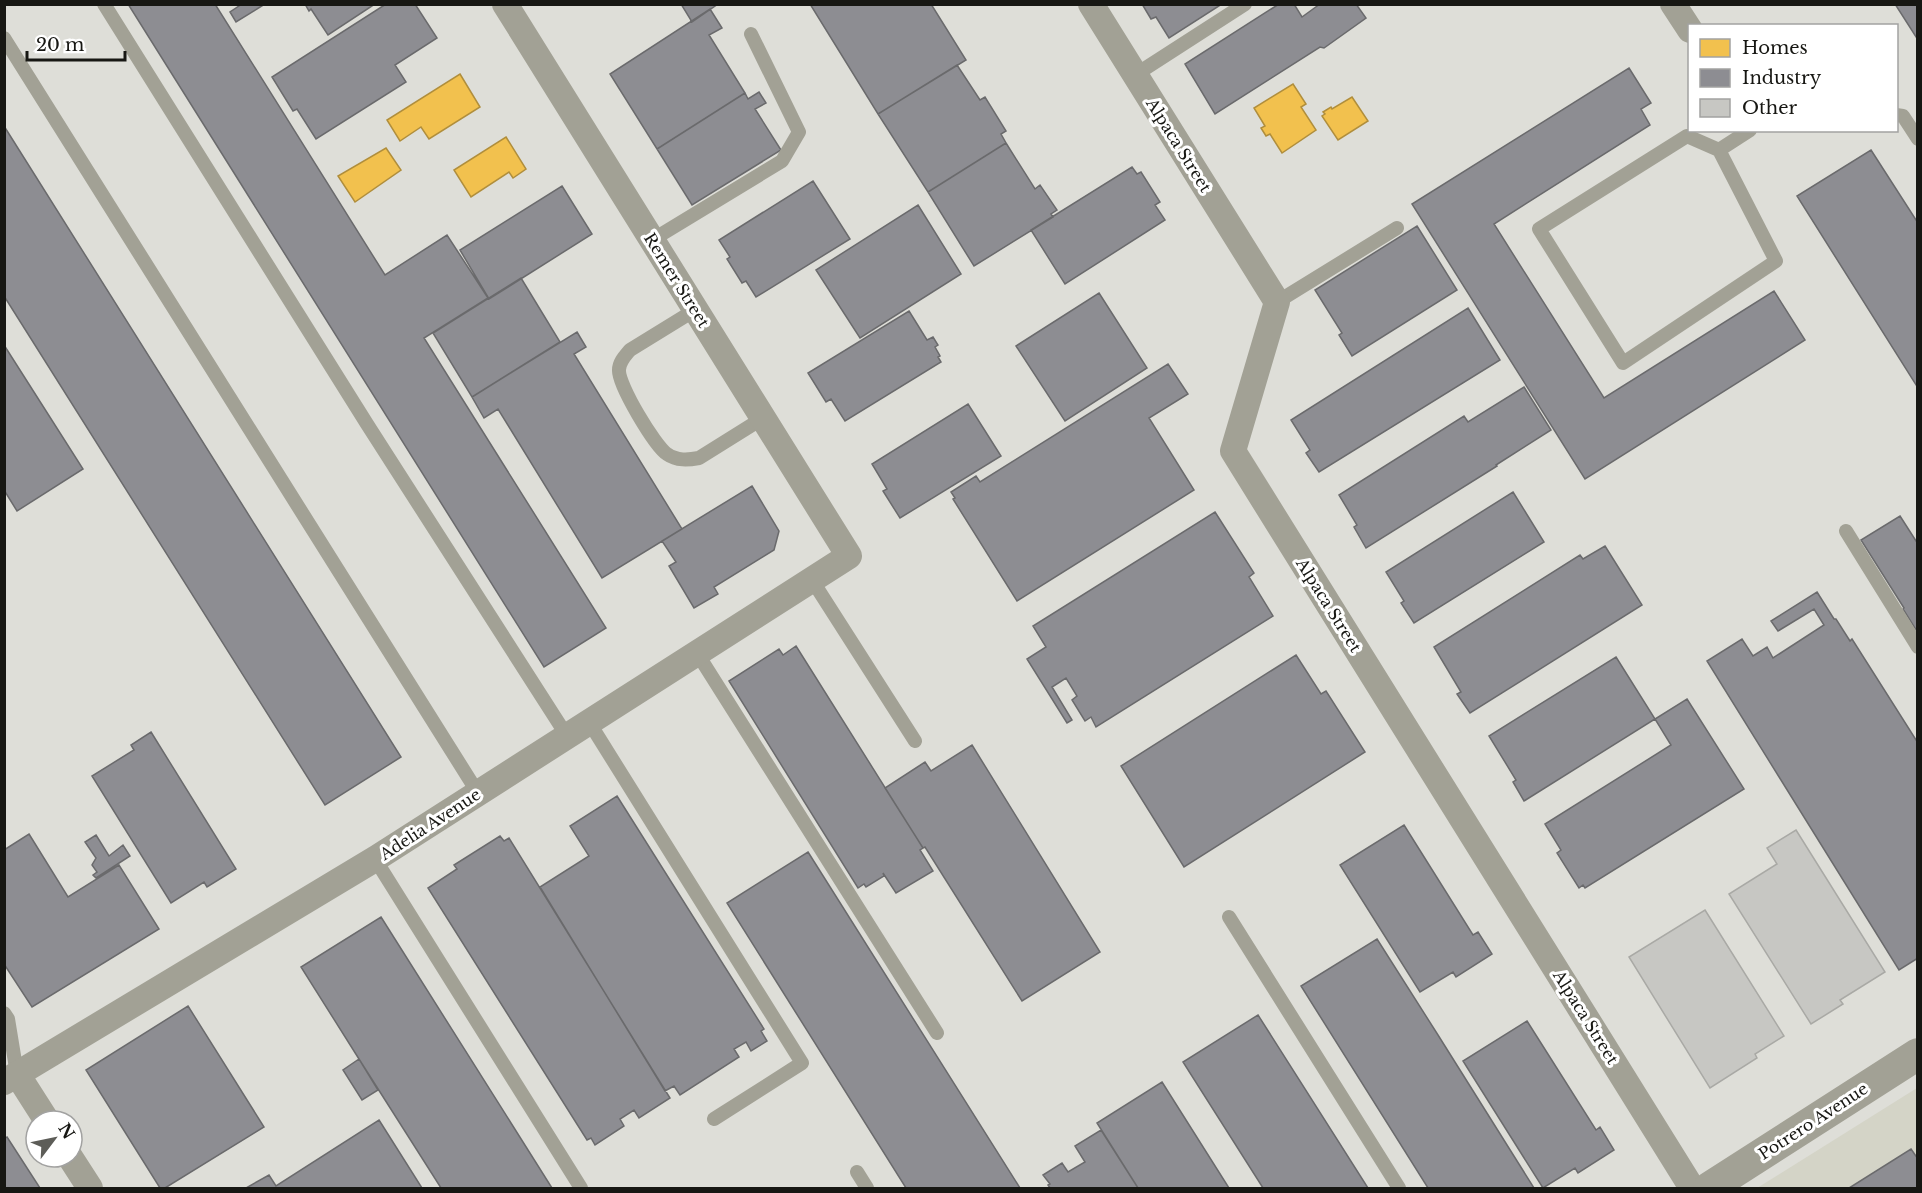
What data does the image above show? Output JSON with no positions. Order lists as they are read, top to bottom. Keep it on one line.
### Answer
{"streets":{"street":["Alpaca Street","Remer Street","Adelia Avenue","Potrero Avenue"]},"crossings":[["Remer Street","Adelia Avenue"]],"legend":["Homes","Industry","Other"],"scale_bar":"20 m","north":"top right"}
